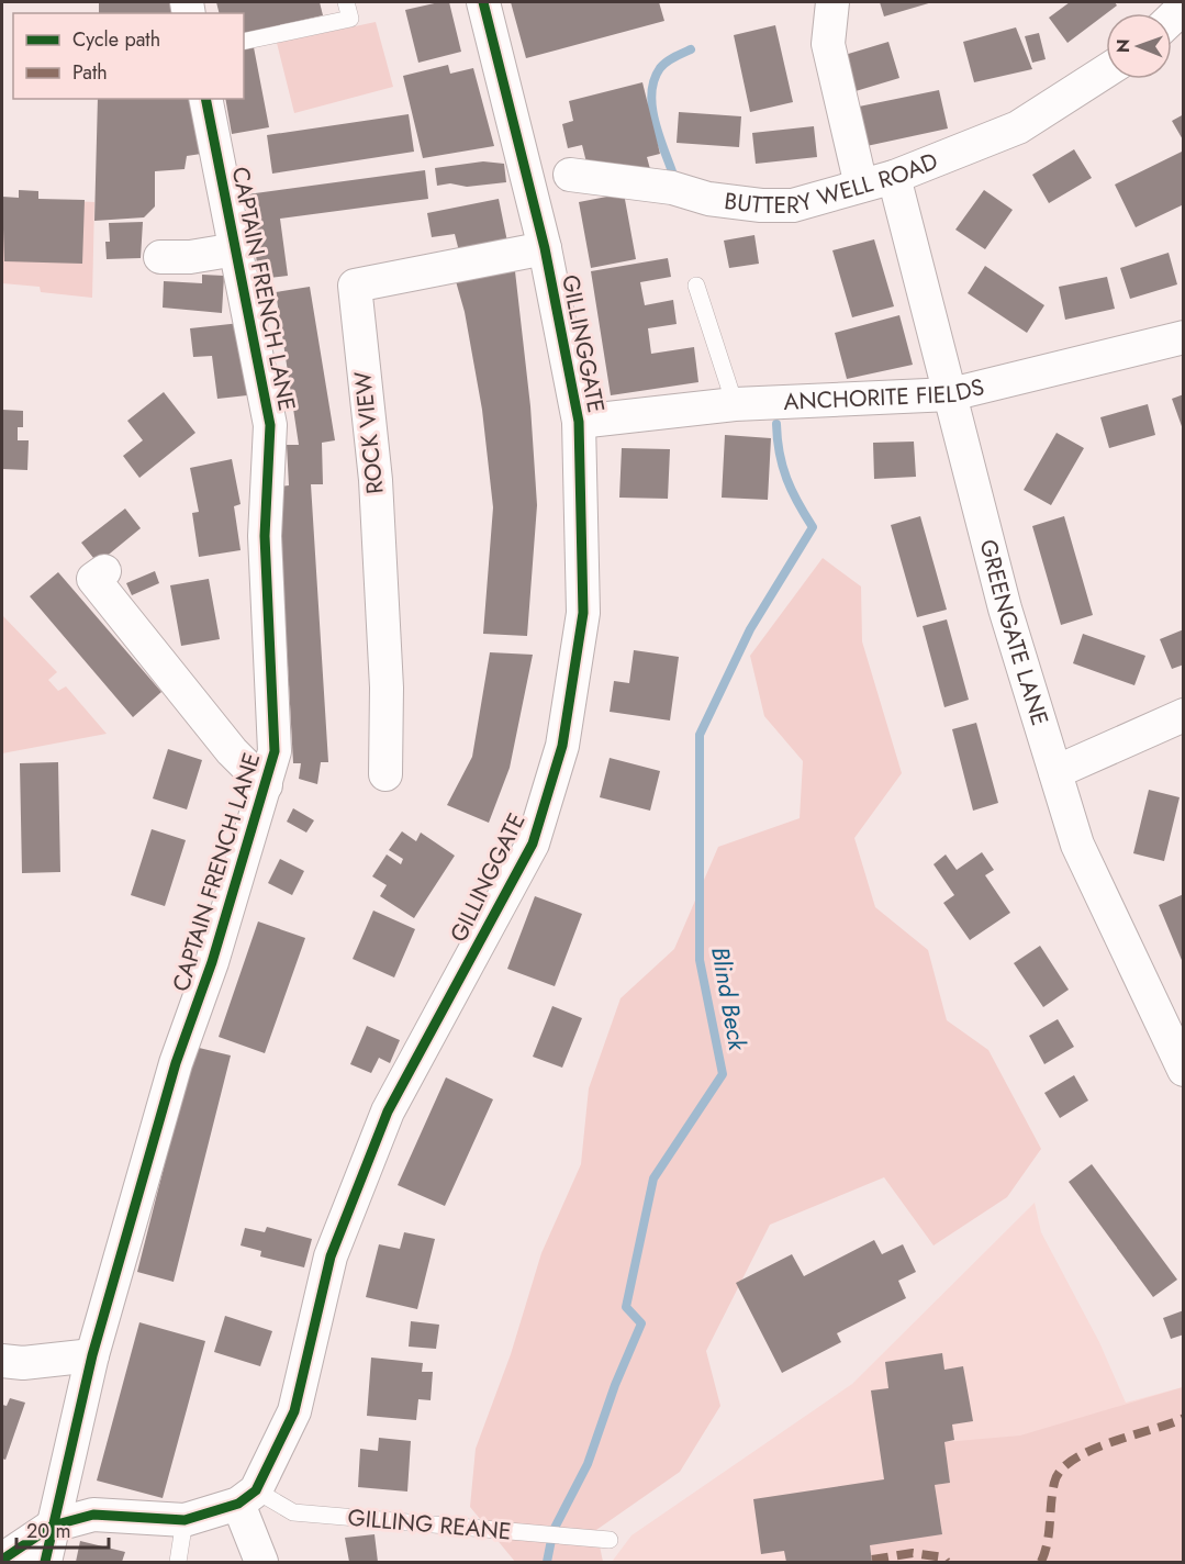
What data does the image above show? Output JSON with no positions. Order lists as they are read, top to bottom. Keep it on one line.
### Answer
{"streets":{"street":["BUTTERY WELL ROAD","CAPTAIN FRENCH LANE","GILLINGGATE","ANCHORITE FIELDS","ROCK VIEW","GREENGATE LANE"],"lane":["GILLING REANE"]},"crossings":[["BUTTERY WELL ROAD","GREENGATE LANE"],["GILLINGGATE","ANCHORITE FIELDS"],["GILLINGGATE","ROCK VIEW"],["GILLINGGATE","GILLING REANE"],["ANCHORITE FIELDS","GREENGATE LANE"]],"water":["Blind Beck"],"legend":["Cycle path","Path"],"scale_bar":"20 m","north":"left"}
